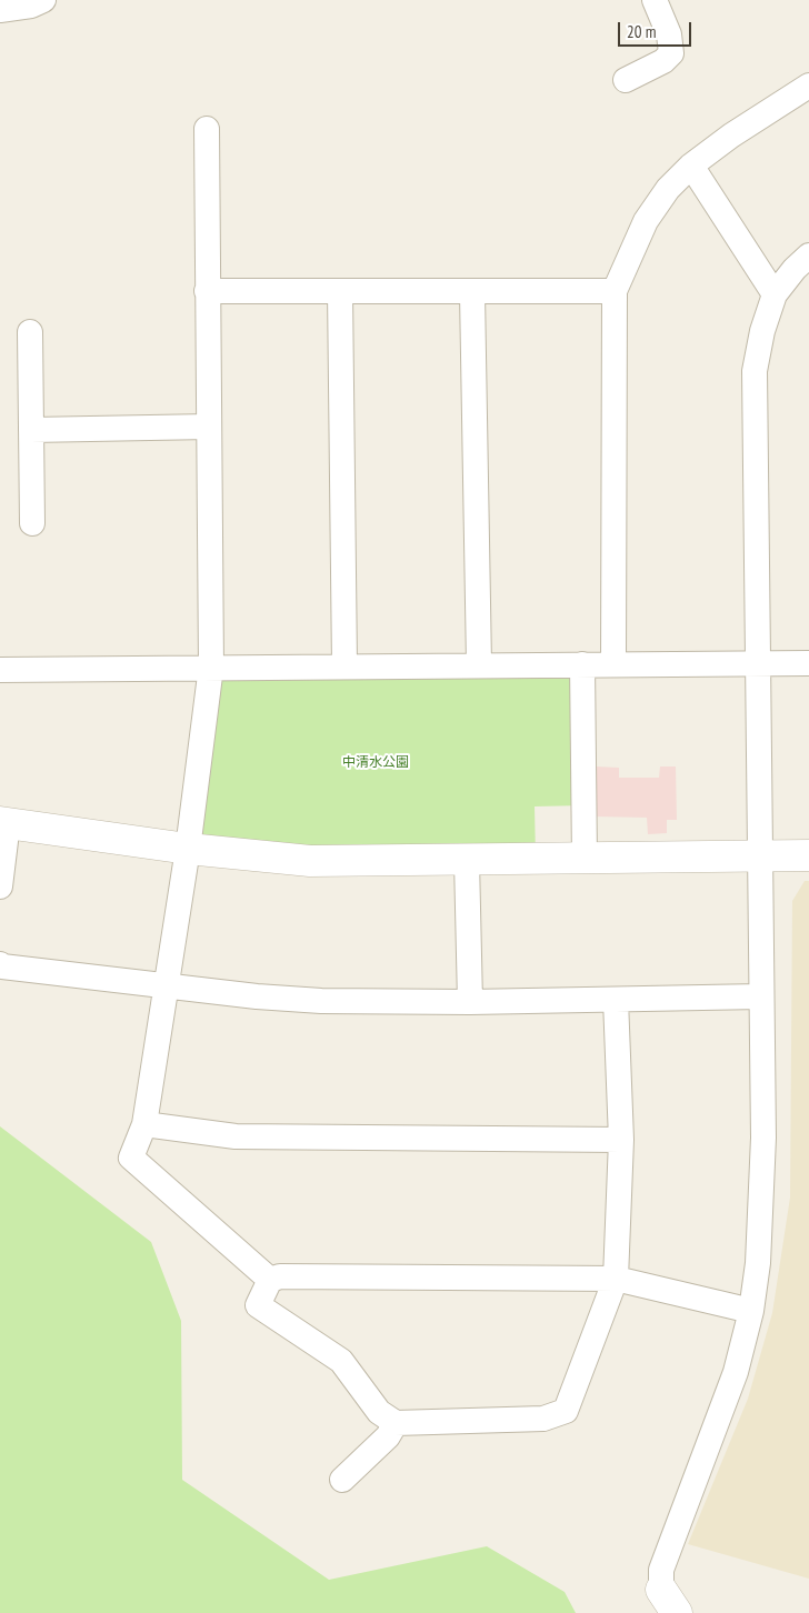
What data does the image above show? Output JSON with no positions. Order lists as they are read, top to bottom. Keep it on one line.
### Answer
{"parks":["中清水公園"],"scale_bar":"20 m"}
